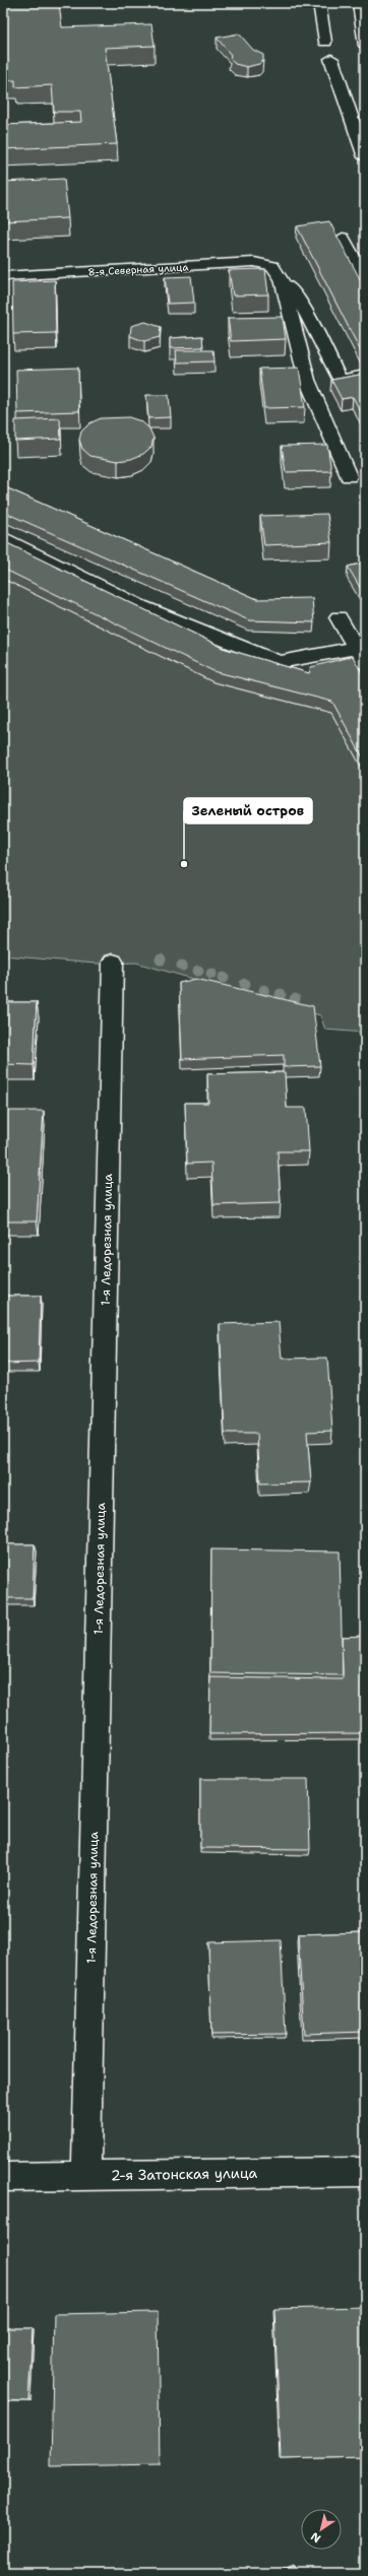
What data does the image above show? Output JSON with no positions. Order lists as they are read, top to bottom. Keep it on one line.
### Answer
{"streets":{"street":["8-я Северная улица","1-я Ледорезная улица","2-я Затонская улица"]},"crossings":[["1-я Ледорезная улица","2-я Затонская улица"]],"places":["Зеленый остров"],"north":"bottom left"}
